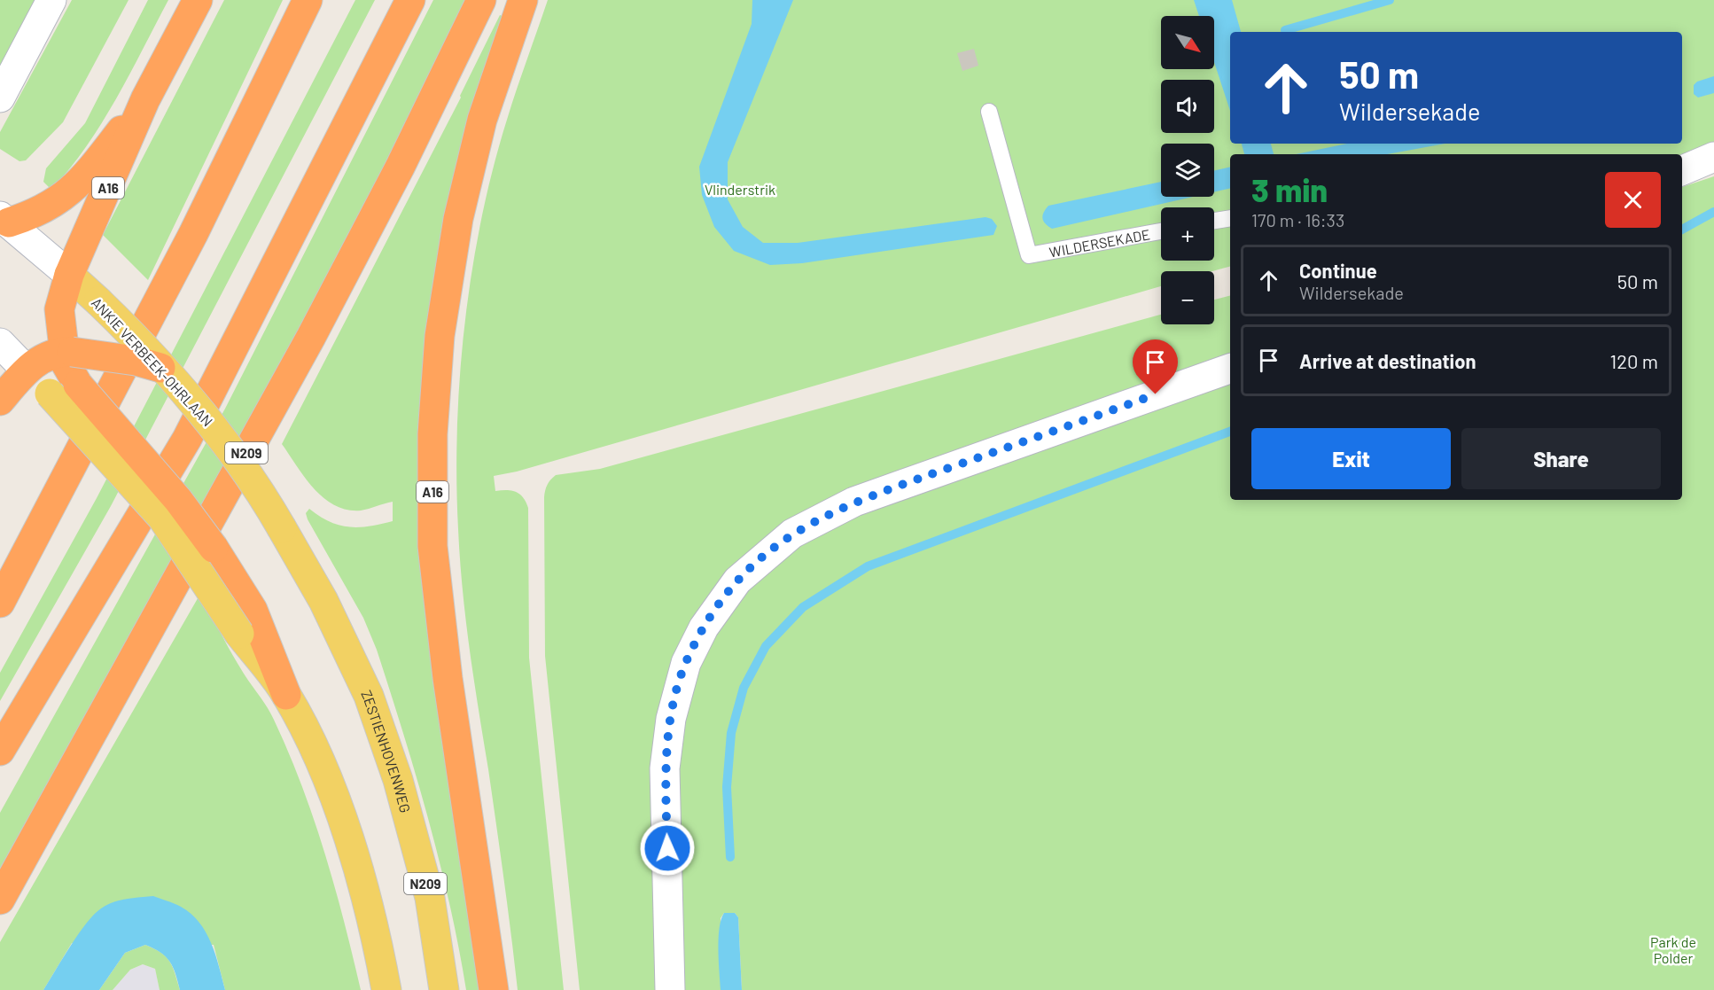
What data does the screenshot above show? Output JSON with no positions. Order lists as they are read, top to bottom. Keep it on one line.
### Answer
{"streets":{"highway":["A16","N209"],"main road":["ANKIE VERBEEK-OHRLAAN","ZESTIENHOVENWEG"],"lane":["WILDERSEKADE"]},"crossings":[["A16","ANKIE VERBEEK-OHRLAAN"],["ANKIE VERBEEK-OHRLAAN","ZESTIENHOVENWEG"]],"parks":["Vlinderstrik","Park de Polder"],"north":"bottom right","page":{"map_buttons":["+","−"],"turn":["50 m","Wildersekade"],"heading":["3 min","170 m · 16:33"],"list":[{"name":"Continue","note":"Wildersekade","value":"50 m"},{"name":"Arrive at destination","value":"120 m"}],"buttons":["Exit","Share"]}}
